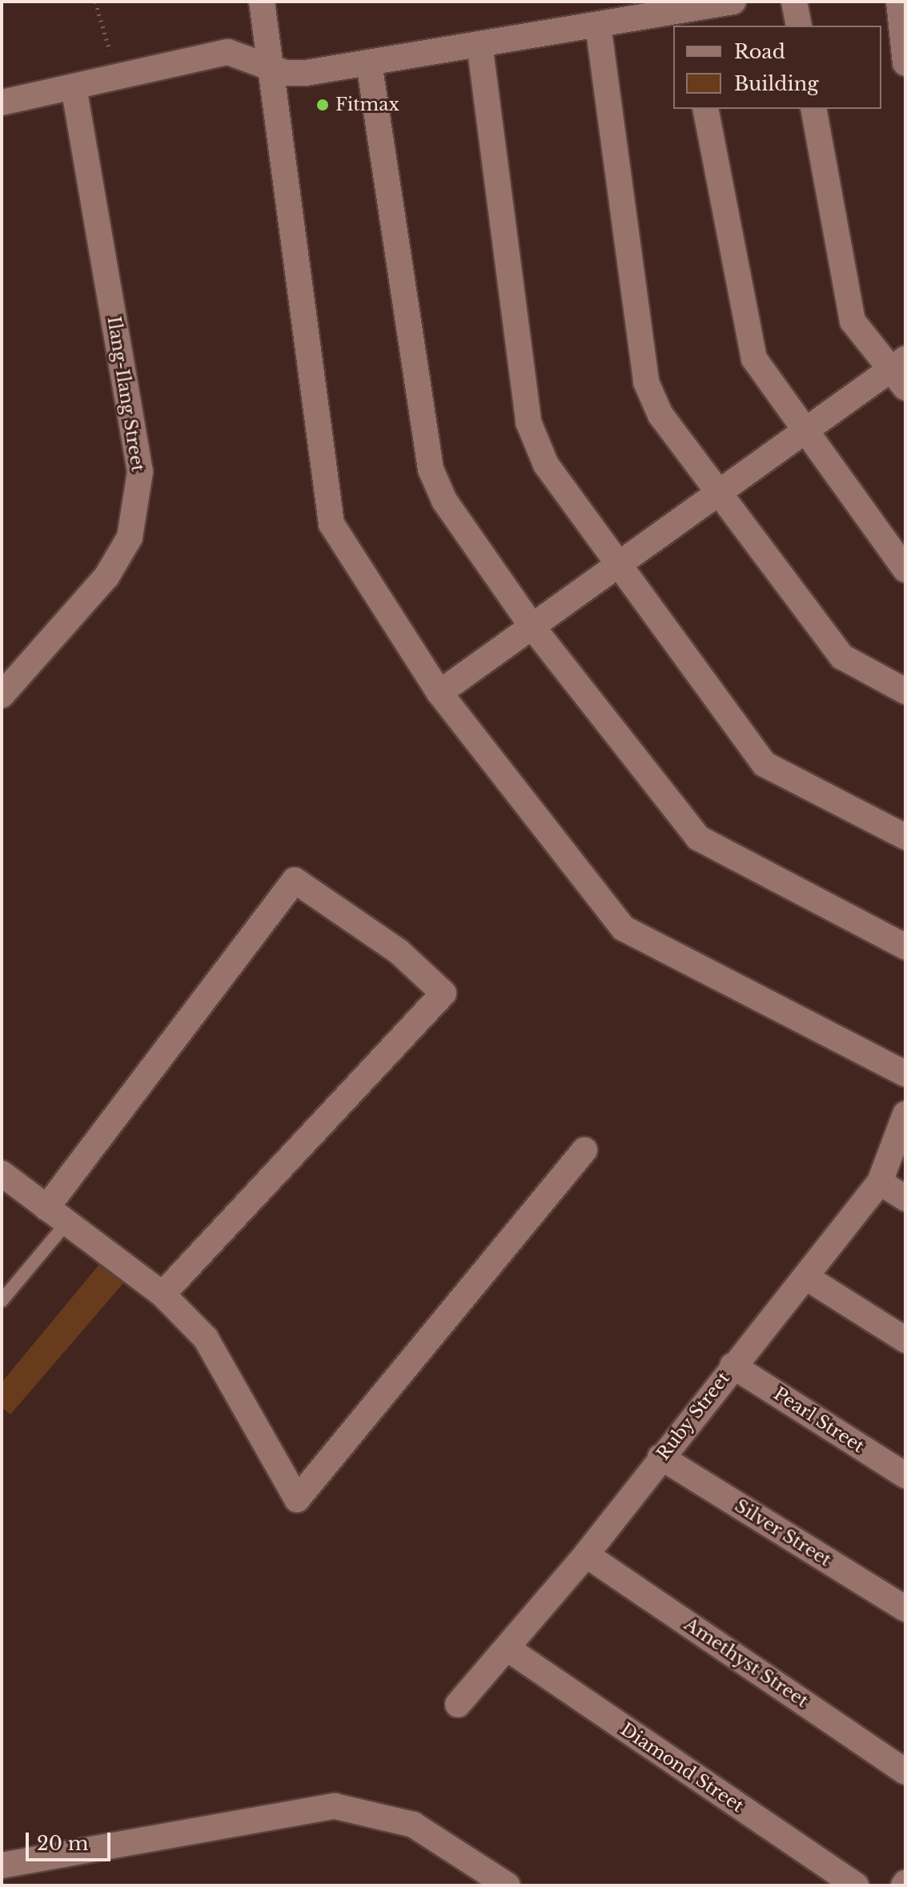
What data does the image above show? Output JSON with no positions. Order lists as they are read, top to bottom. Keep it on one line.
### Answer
{"streets":{"street":["Ilang-Ilang Street","Ruby Street","Pearl Street","Silver Street","Amethyst Street","Diamond Street"]},"crossings":[["Ruby Street","Pearl Street"],["Ruby Street","Silver Street"],["Ruby Street","Amethyst Street"],["Ruby Street","Diamond Street"]],"places":["Fitmax"],"legend":["Road","Building"],"scale_bar":"20 m"}
